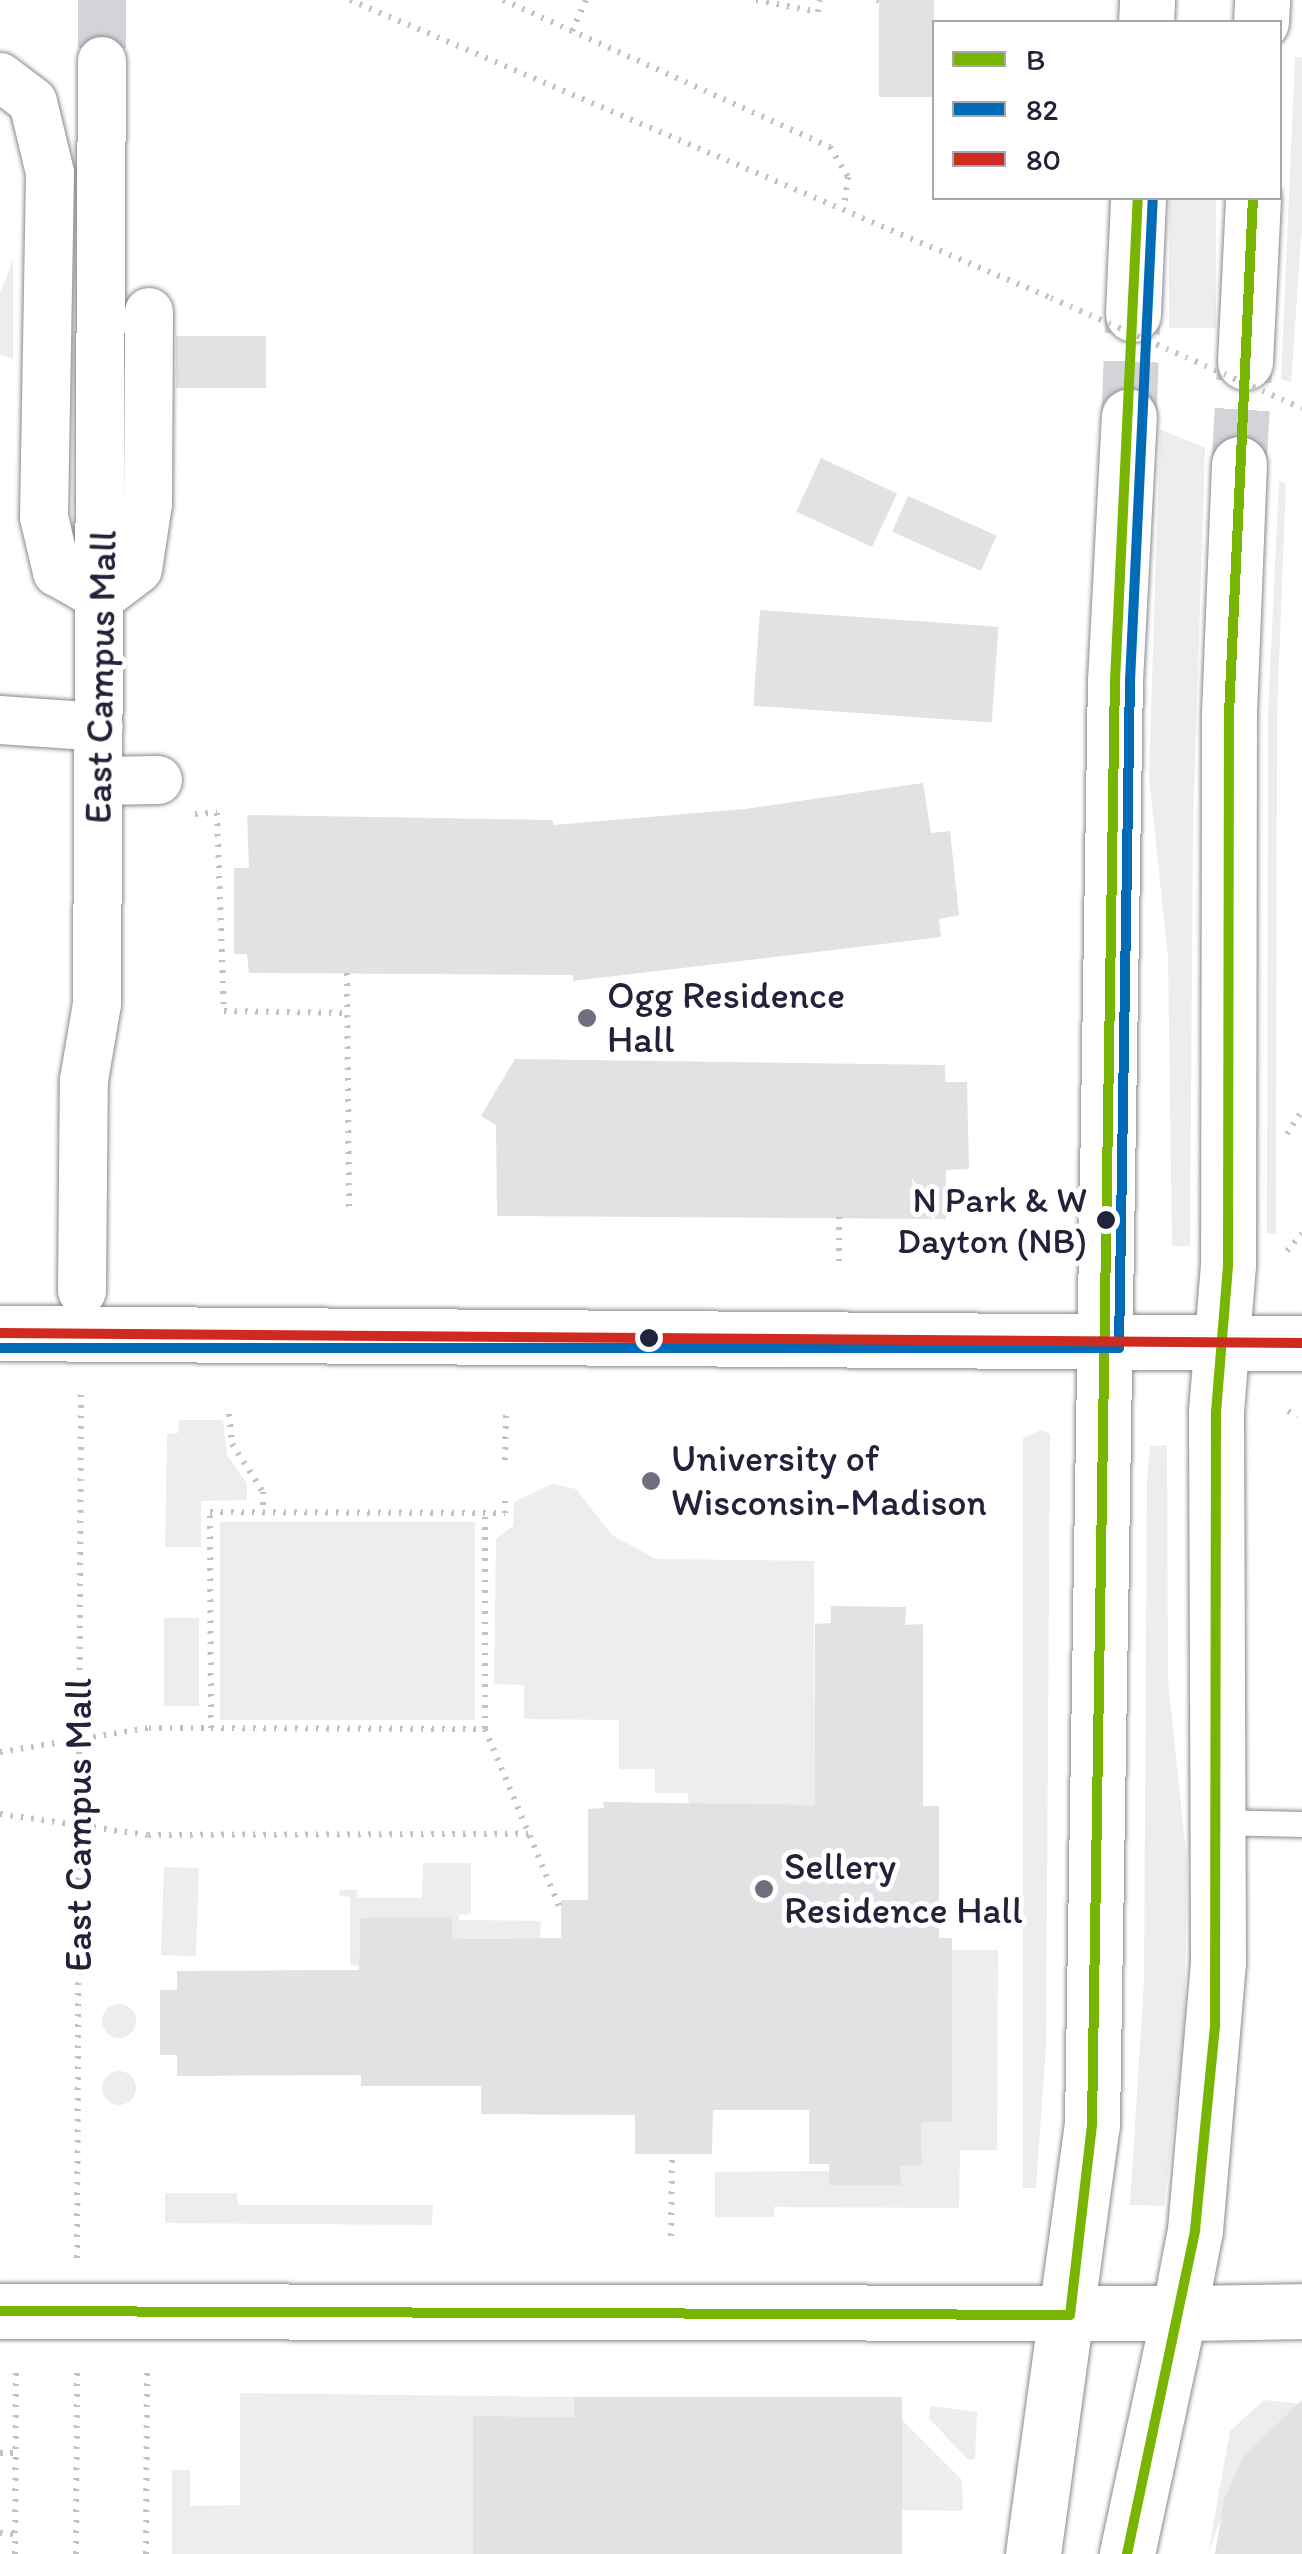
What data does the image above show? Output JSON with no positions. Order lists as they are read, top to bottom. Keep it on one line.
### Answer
{"streets":{"street":["East Campus Mall"]},"places":["Ogg Residence Hall","N Park & W Dayton (NB)","University of Wisconsin-Madison","Sellery Residence Hall"],"lines":["transit line B","transit line 82","transit line 80"],"legend":["B","82","80"]}
